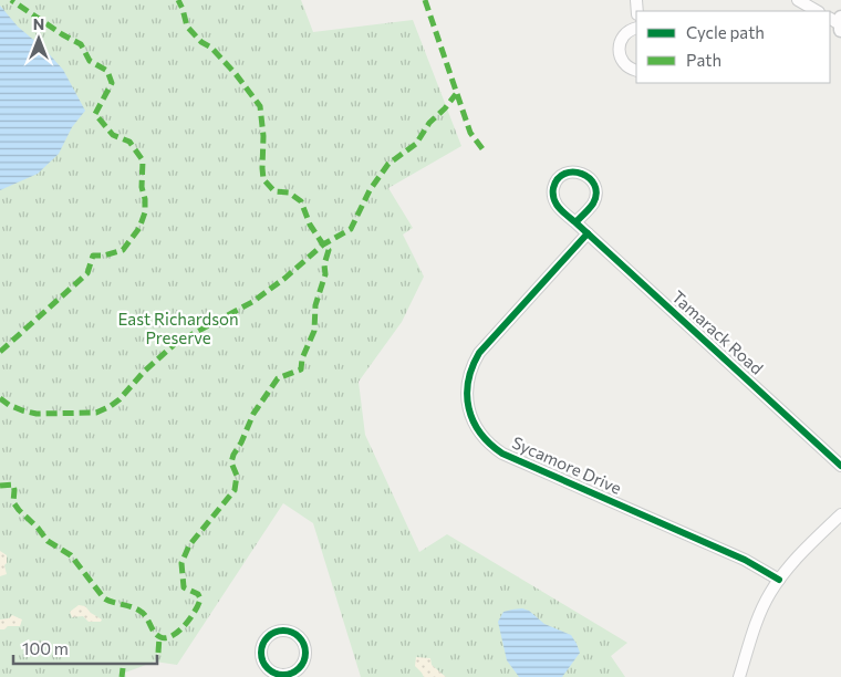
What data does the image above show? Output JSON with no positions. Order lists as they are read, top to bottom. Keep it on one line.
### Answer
{"streets":{"street":["Tamarack Road","Sycamore Drive"]},"crossings":[["Tamarack Road","Sycamore Drive"]],"parks":["East Richardson Preserve"],"legend":["Cycle path","Path"],"scale_bar":"100 m","north":"top"}
